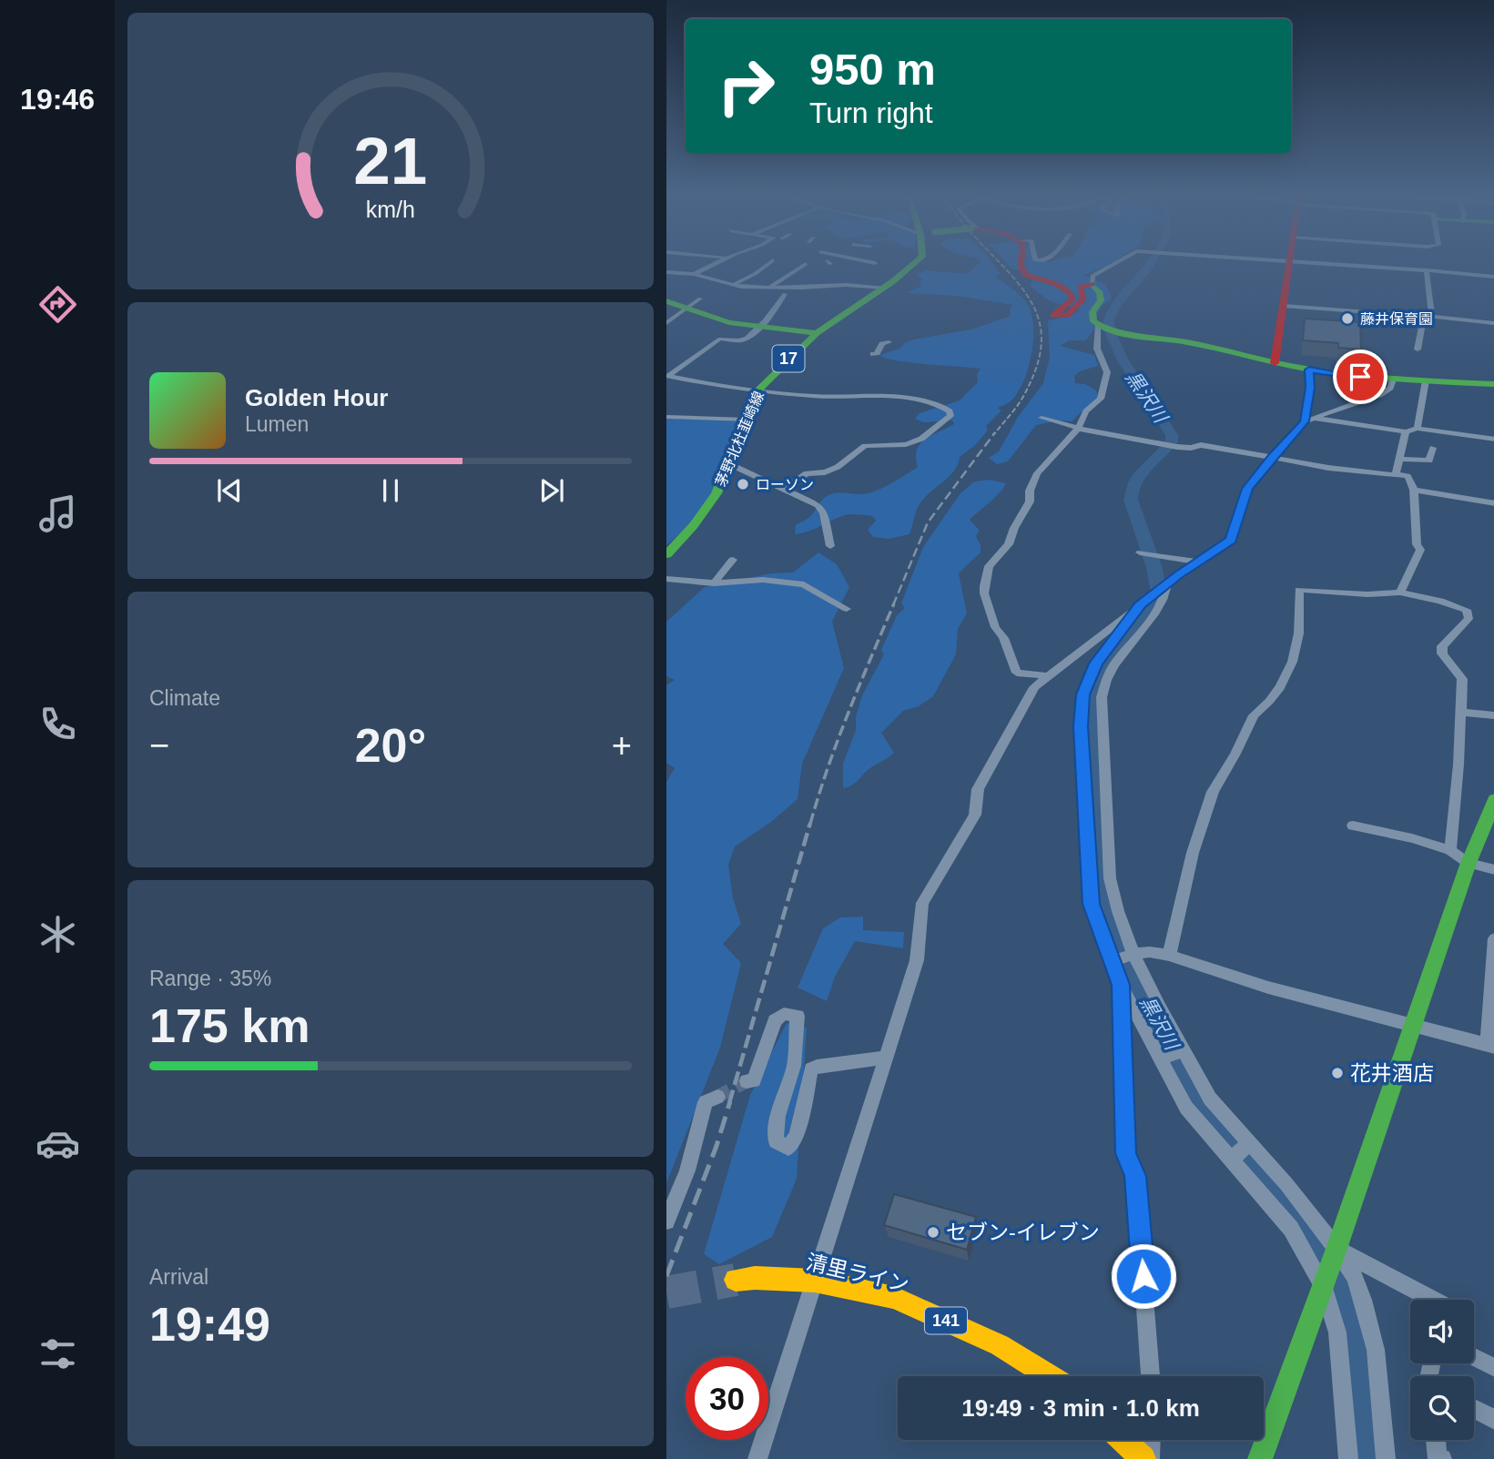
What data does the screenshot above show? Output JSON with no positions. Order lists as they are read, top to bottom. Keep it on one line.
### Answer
{"streets":{"main road":["17","茅野北杜韮崎線","清里ライン","141"]},"water":["黒沢川"],"places":["藤井保育園","ローソン","花井酒店","セブン-イレブン"],"page":{"tabs":"19:46","turn":["950 m","Turn right"],"song":["Golden Hour","Lumen"],"tile":["Climate",["Range · 35%","175 km"],["Arrival","19:49"]],"heat":["−","20°","+"],"limit":"30","trip":"19:49 · 3 min · 1.0 km","gauge":["21","km/h"]}}
